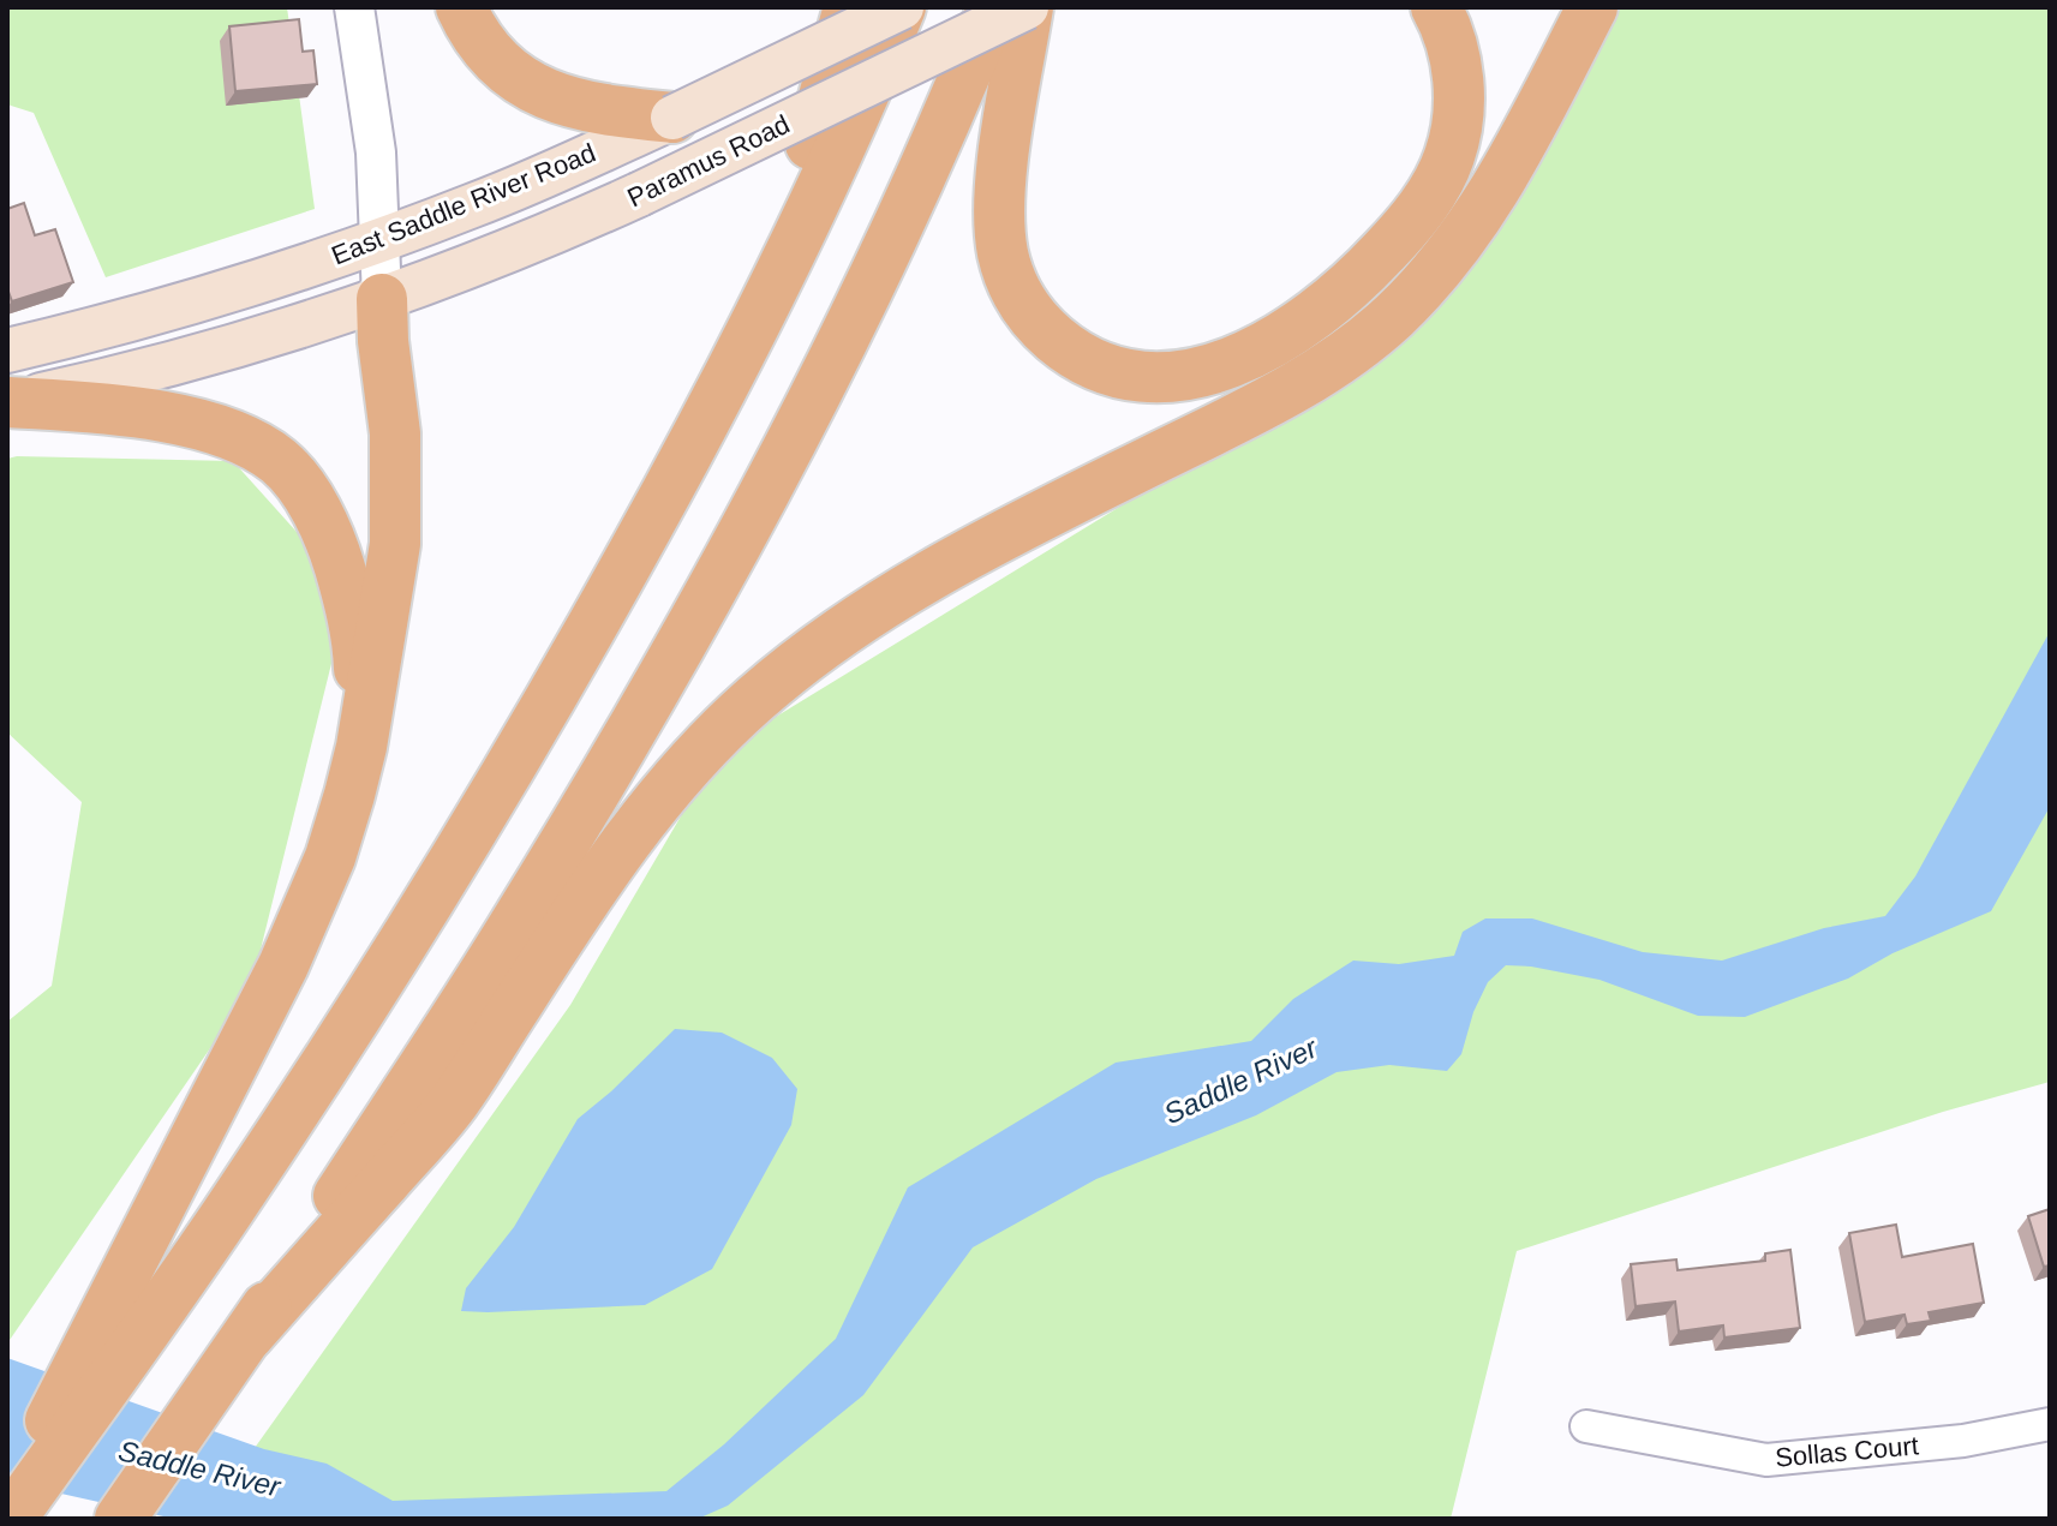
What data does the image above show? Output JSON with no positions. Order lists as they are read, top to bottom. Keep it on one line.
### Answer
{"streets":{"main road":["Paramus Road","East Saddle River Road"],"street":["Sollas Court"]},"water":["Saddle River"]}
